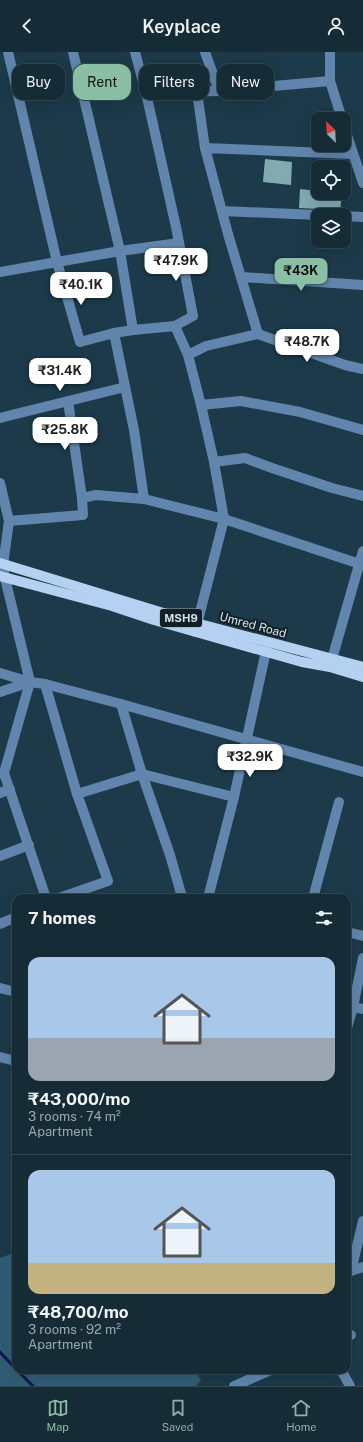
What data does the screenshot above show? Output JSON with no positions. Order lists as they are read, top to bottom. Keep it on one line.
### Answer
{"streets":{"main road":["MSH9","Umred Road"]},"north":"top left","page":{"header":"Keyplace","chip":["Buy","Rent","Filters","New"],"price":["₹47.9K","₹43K","₹40.1K","₹48.7K","₹31.4K","₹25.8K","₹32.9K"],"heading":"7 homes","list":[{"name":"₹43,000/mo","note":"3 rooms · 74 m² · Apartment"},{"name":"₹48,700/mo","note":"3 rooms · 92 m² · Apartment"}],"tabs":["Map","Saved","Home"]}}
